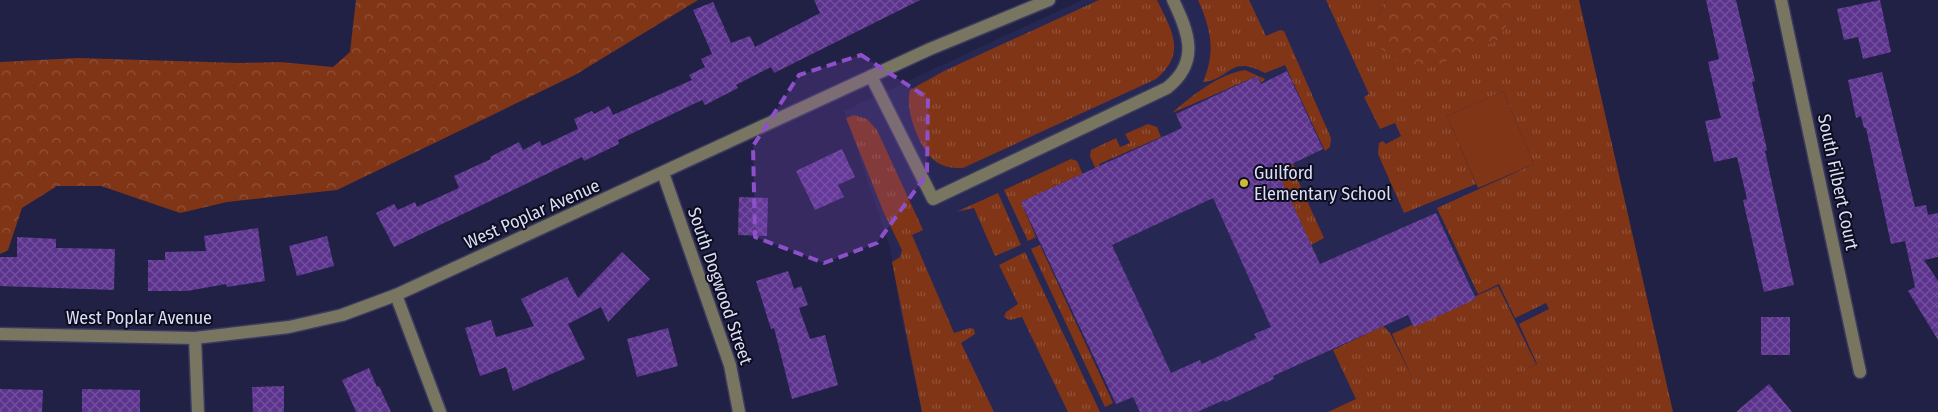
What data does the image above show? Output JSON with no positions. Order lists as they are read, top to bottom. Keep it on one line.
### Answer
{"streets":{"street":["South Filbert Court","West Poplar Avenue","South Dogwood Street"]},"crossings":[["West Poplar Avenue","South Dogwood Street"]],"places":["Guilford Elementary School"]}
